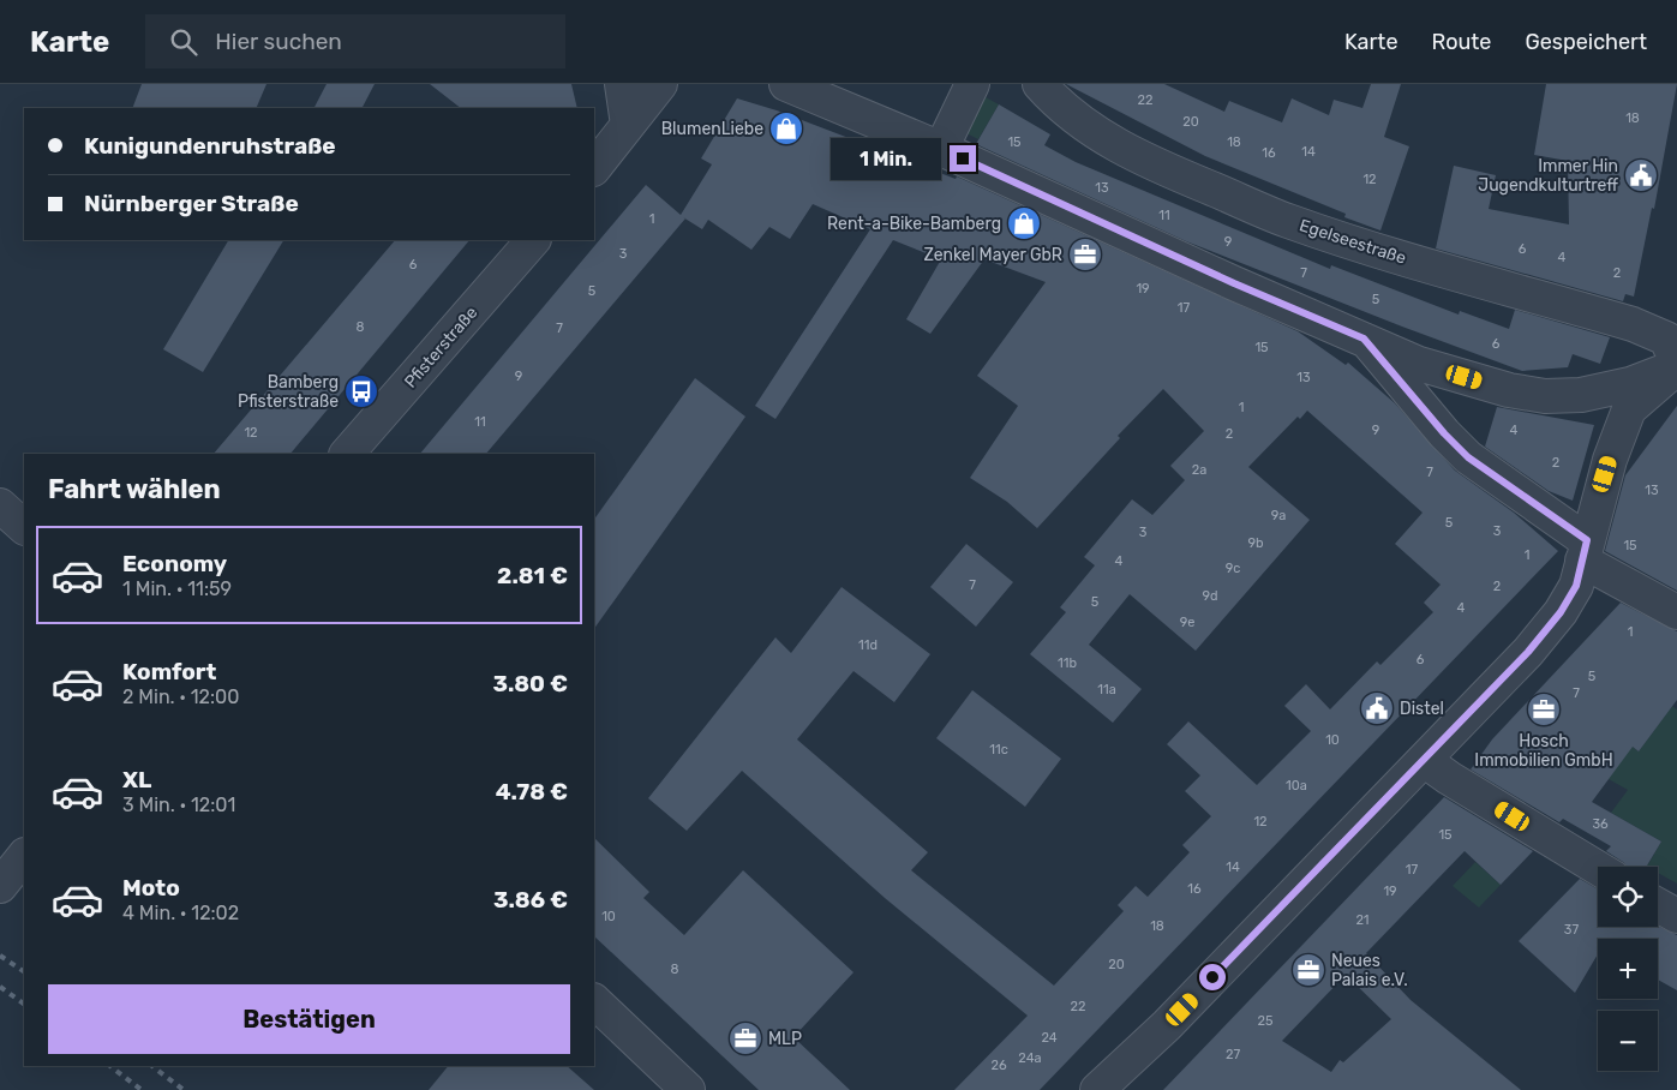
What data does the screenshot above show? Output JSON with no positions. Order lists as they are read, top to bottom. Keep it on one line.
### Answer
{"streets":{"street":["Egelseestraße","Pfisterstraße"]},"places":{"shop":["BlumenLiebe","Rent-a-Bike-Bamberg"],"public building":["Immer Hin Jugendkulturtreff","Distel"],"office":["Zenkel Mayer GbR","Hosch Immobilien GmbH","Neues Palais e.V.","MLP"],"bus stop":["Bamberg Pfisterstraße"]},"house_numbers":["22","18","20","15","18","14","16","12","13","11","1","9","6","3","4","6","7","2","19","5","5","17","8","7","6","15","9","13","1","11","9","4","12","2","2","2a","7","13","9a","5","3","3","9b","15","1","4","9c","7","2","9d","5","4","9e","1","11d","6","11b","5","11a","7","10","11c","10a","12","36","15","14","17","16","19","10","21","18","37","20","8","22","25","24","27","24a","26"],"page":{"header":"Karte","search":"Hier suchen","nav":["Karte","Route","Gespeichert"],"banner":["Kunigundenruhstraße","Nürnberger Straße"],"bubble":"1 Min.","heading":"Fahrt wählen","list":[{"name":"Economy","note":"1 Min. · 11:59","value":"2.81 €"},{"name":"Komfort","note":"2 Min. · 12:00","value":"3.80 €"},{"name":"XL","note":"3 Min. · 12:01","value":"4.78 €"},{"name":"Moto","note":"4 Min. · 12:02","value":"3.86 €"}],"map_buttons":["+","−"],"buttons":"Bestätigen"}}
